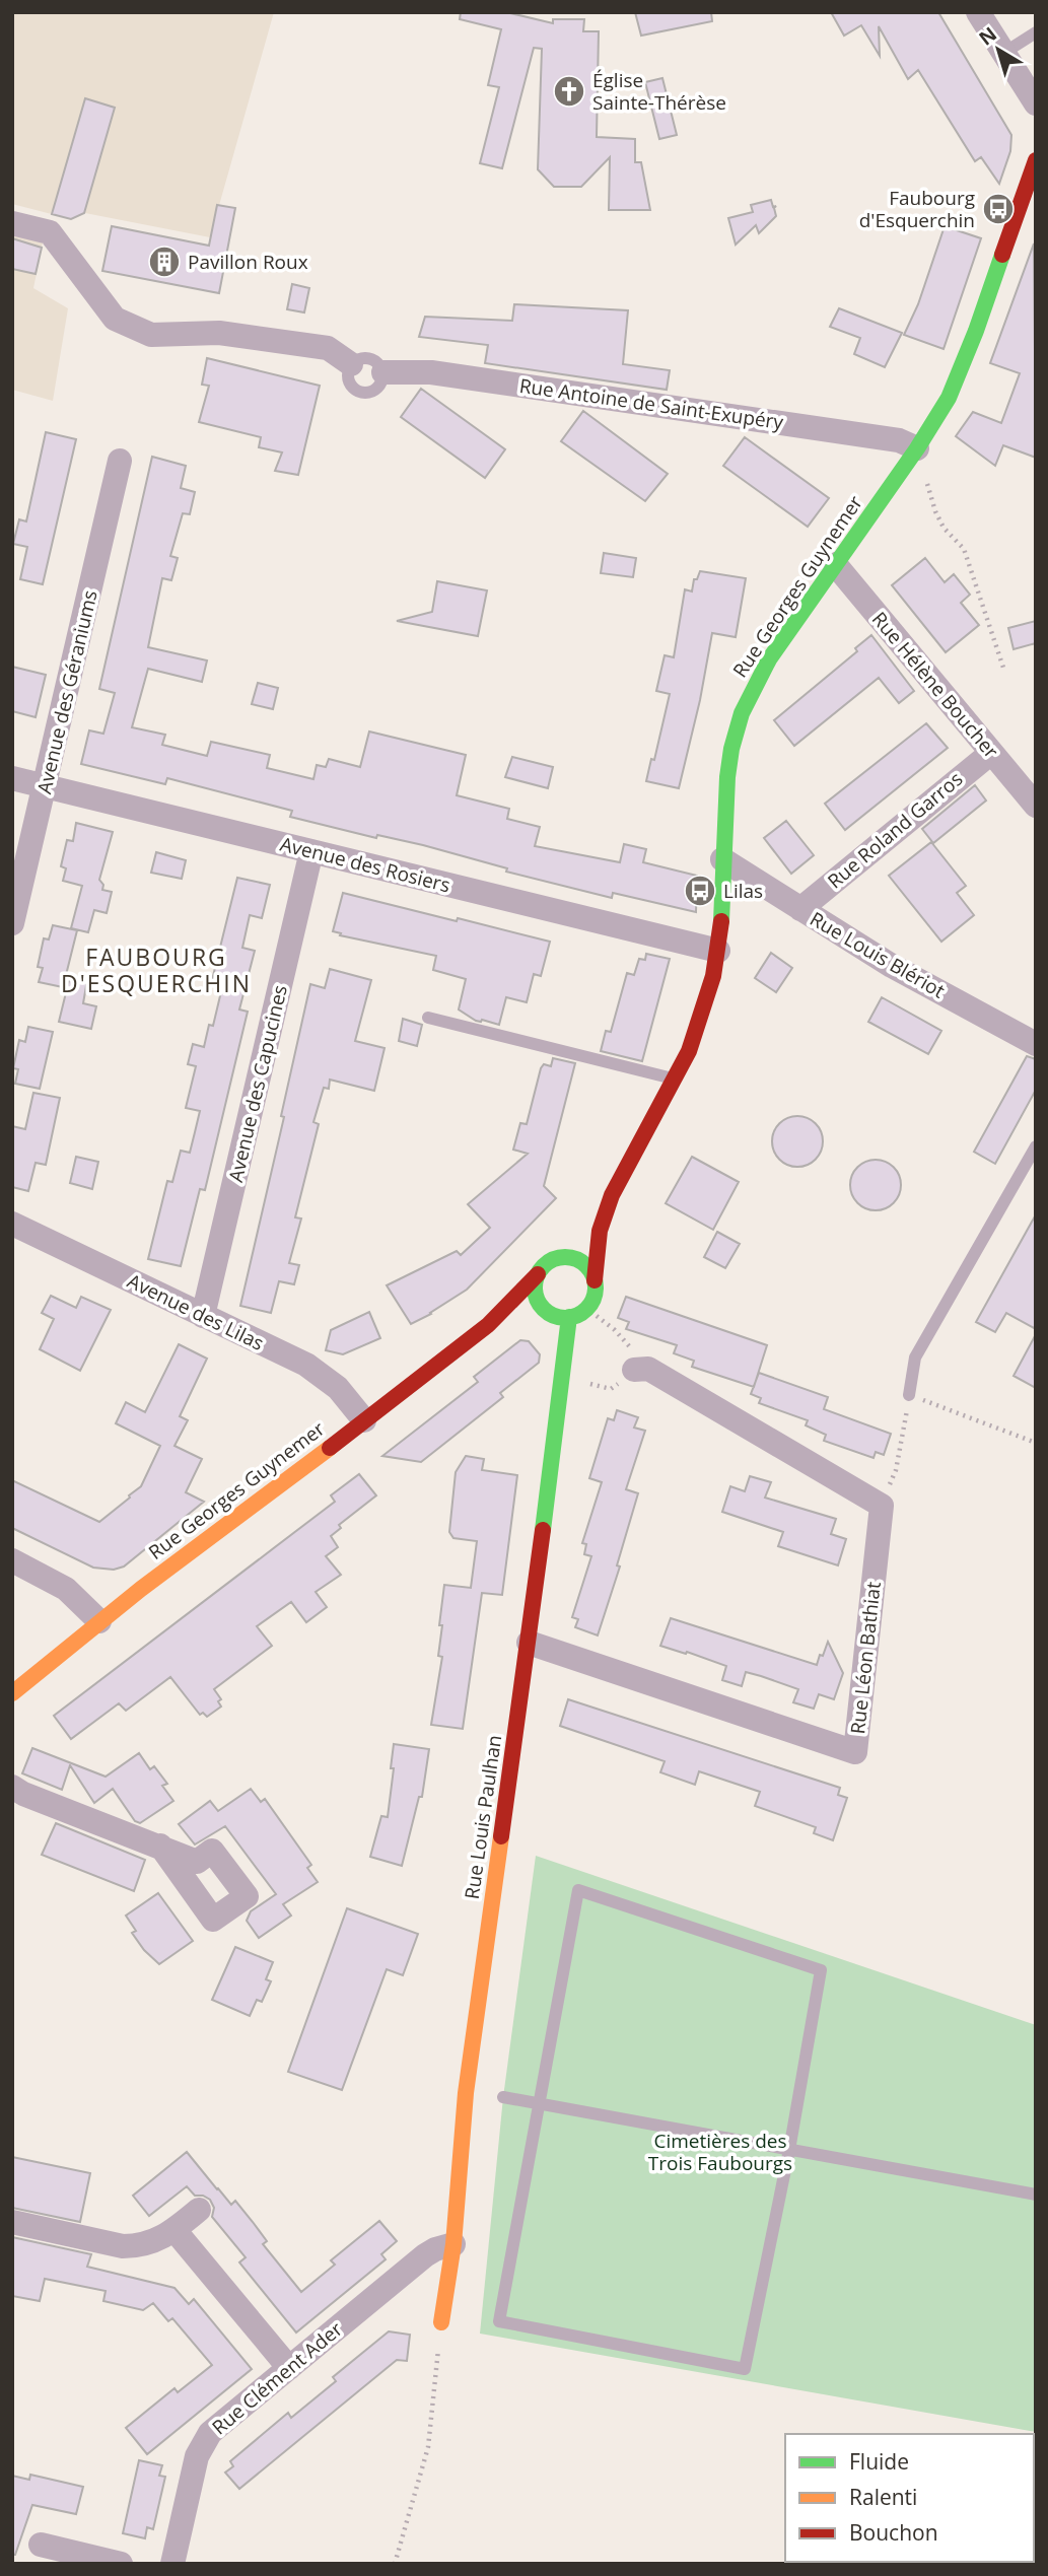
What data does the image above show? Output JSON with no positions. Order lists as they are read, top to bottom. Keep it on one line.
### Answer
{"streets":{"main road":["Rue Georges Guynemer","Rue Louis Paulhan"],"street":["Rue Antoine de Saint-Exupéry","Rue Hélène Boucher","Avenue des Géraniums","Rue Roland Garros","Avenue des Rosiers","Rue Louis Blériot","Avenue des Capucines","Avenue des Lilas","Rue Léon Bathiat","Rue Clément Ader"]},"crossings":[["Rue Antoine de Saint-Exupéry","Rue Georges Guynemer"],["Rue Georges Guynemer","Rue Hélène Boucher"],["Rue Georges Guynemer","Avenue des Rosiers"],["Rue Georges Guynemer","Rue Louis Blériot"],["Rue Georges Guynemer","Avenue des Lilas"],["Rue Georges Guynemer","Rue Louis Paulhan"],["Rue Hélène Boucher","Rue Roland Garros"],["Avenue des Géraniums","Avenue des Rosiers"],["Rue Roland Garros","Rue Louis Blériot"],["Avenue des Rosiers","Avenue des Capucines"],["Avenue des Capucines","Avenue des Lilas"],["Rue Léon Bathiat","Rue Louis Paulhan"],["Rue Louis Paulhan","Rue Clément Ader"]],"districts":["FAUBOURG D'ESQUERCHIN"],"parks":["Cimetières des Trois Faubourgs"],"places":{"church":["Église Sainte-Thérèse"],"bus stop":["Faubourg d'Esquerchin","Lilas"],"building":["Pavillon Roux"]},"legend":["Fluide","Ralenti","Bouchon"],"north":"top left"}
